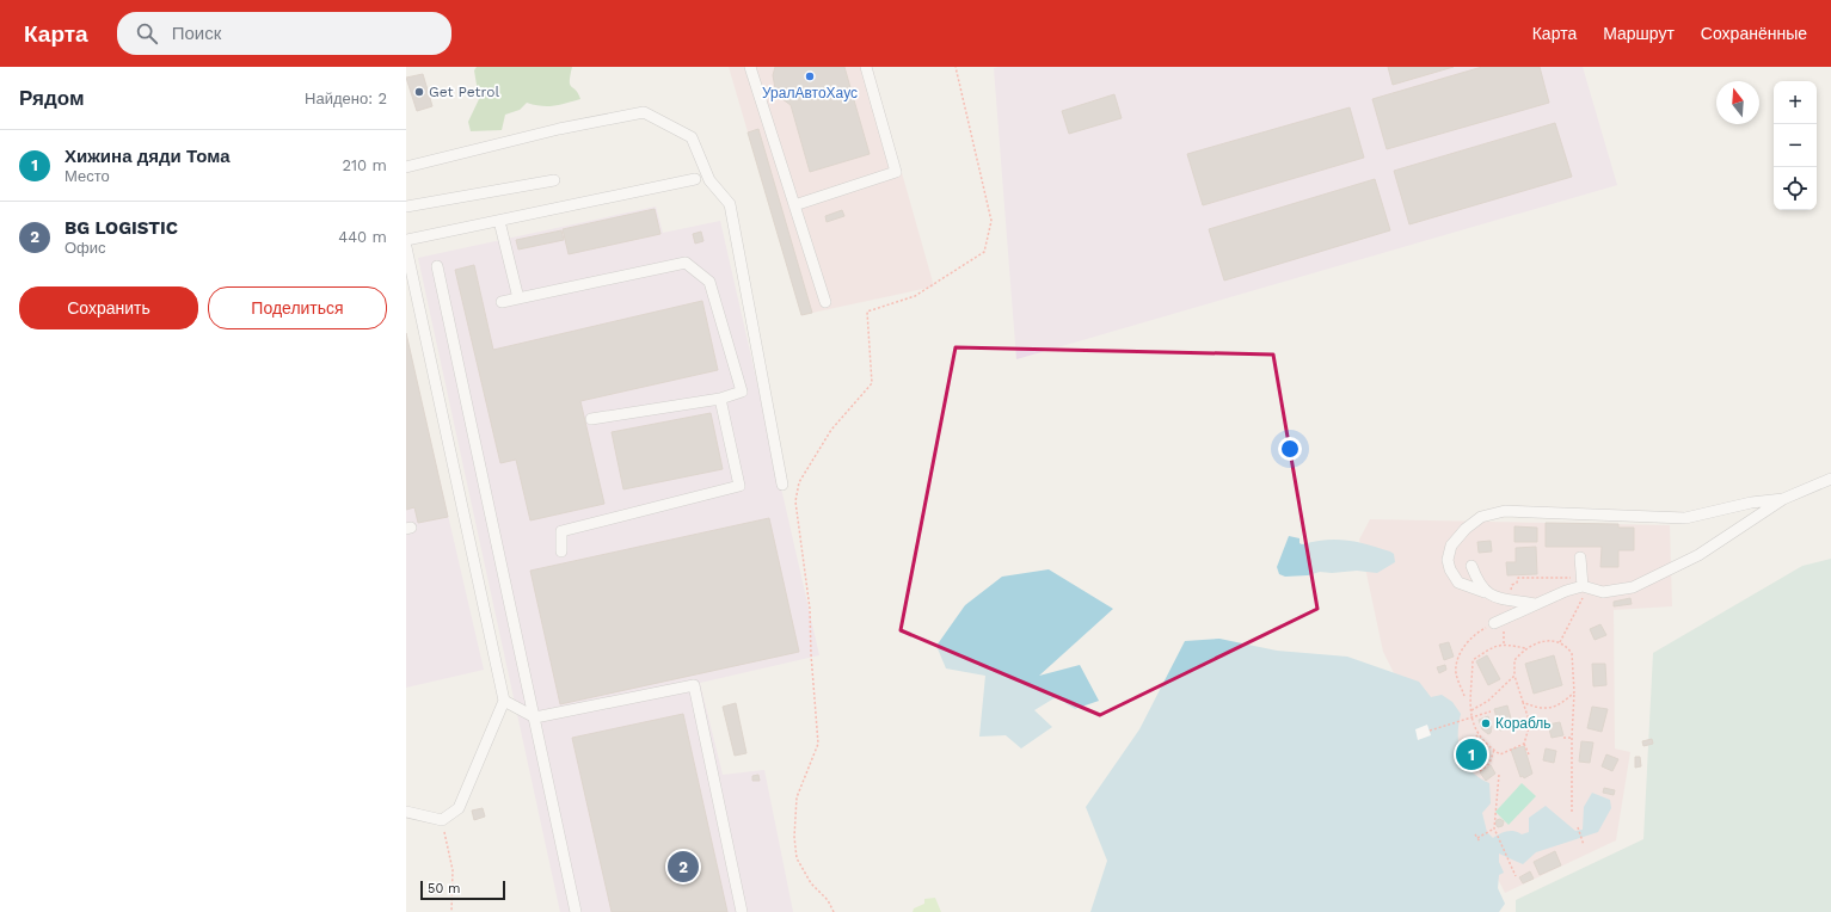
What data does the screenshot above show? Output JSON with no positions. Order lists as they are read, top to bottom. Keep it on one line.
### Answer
{"places":["УралАвтоХаус","Get Petrol","Корабль"],"scale_bar":"50 m","north":"top","page":{"header":"Карта","search":"Поиск","nav":["Карта","Маршрут","Сохранённые"],"heading":["Рядом","Найдено: 2"],"map_buttons":["+","−"],"list":[{"mark":"1","name":"Хижина дяди Тома","note":"Место","value":"210 m"},{"mark":"2","name":"BG LOGISTIC","note":"Офис","value":"440 m"}],"buttons":["Сохранить","Поделиться"],"pins":["1","2"],"scale":"50 m"}}
